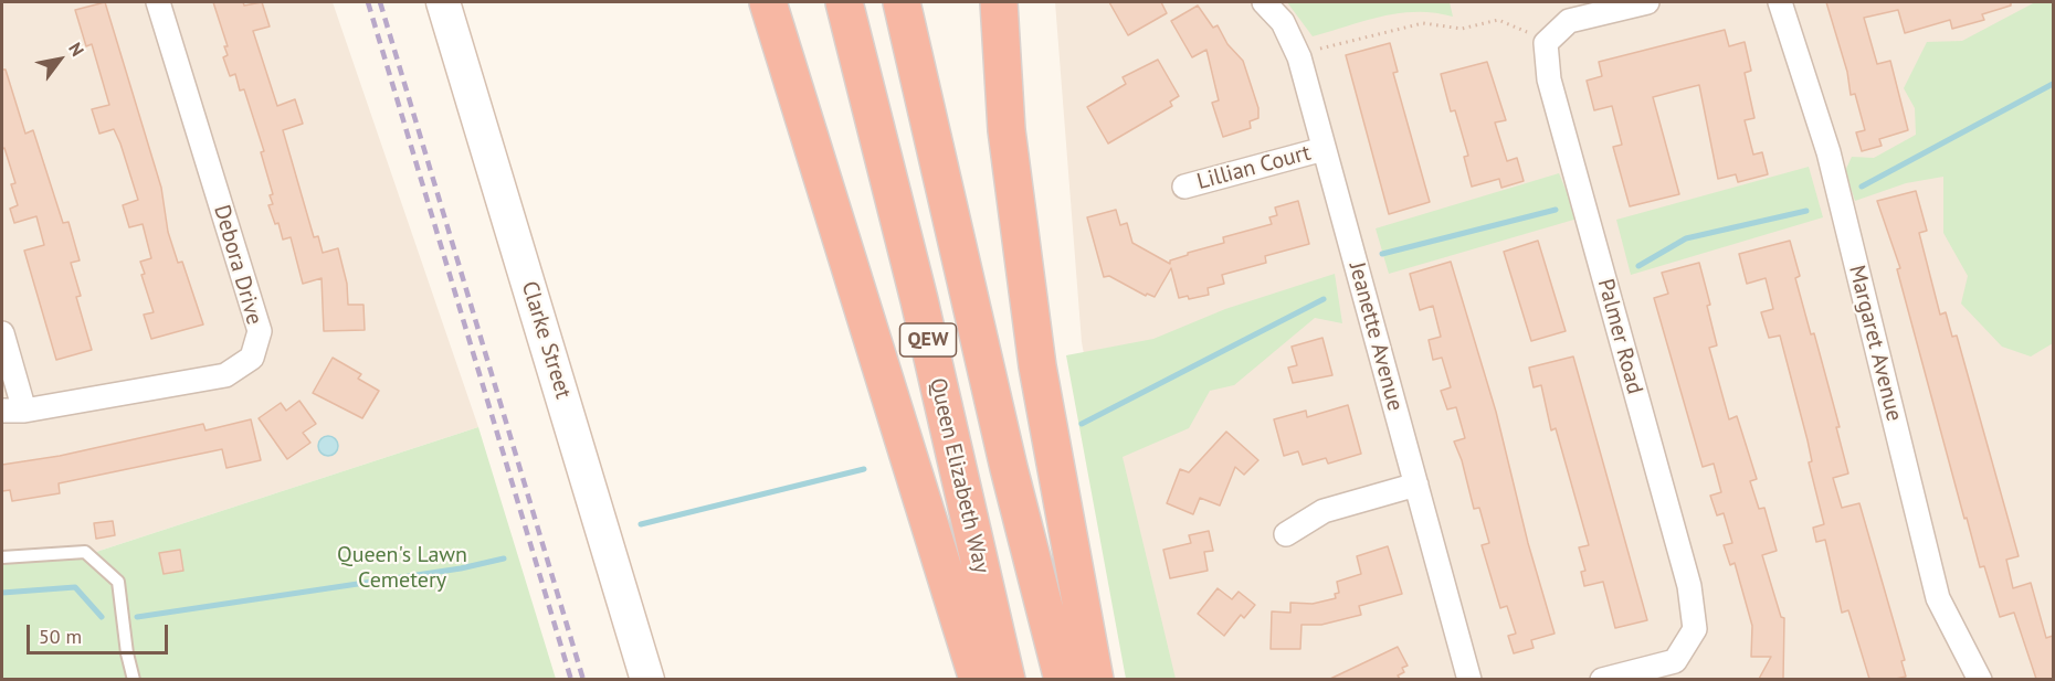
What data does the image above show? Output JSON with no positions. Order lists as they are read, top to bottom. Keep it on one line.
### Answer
{"streets":{"highway":["QEW","Queen Elizabeth Way"],"street":["Lillian Court","Debora Drive","Jeanette Avenue","Palmer Road","Clarke Street","Margaret Avenue"]},"crossings":[["Lillian Court","Jeanette Avenue"]],"parks":["Queen's Lawn Cemetery"],"scale_bar":"50 m","north":"top right"}
